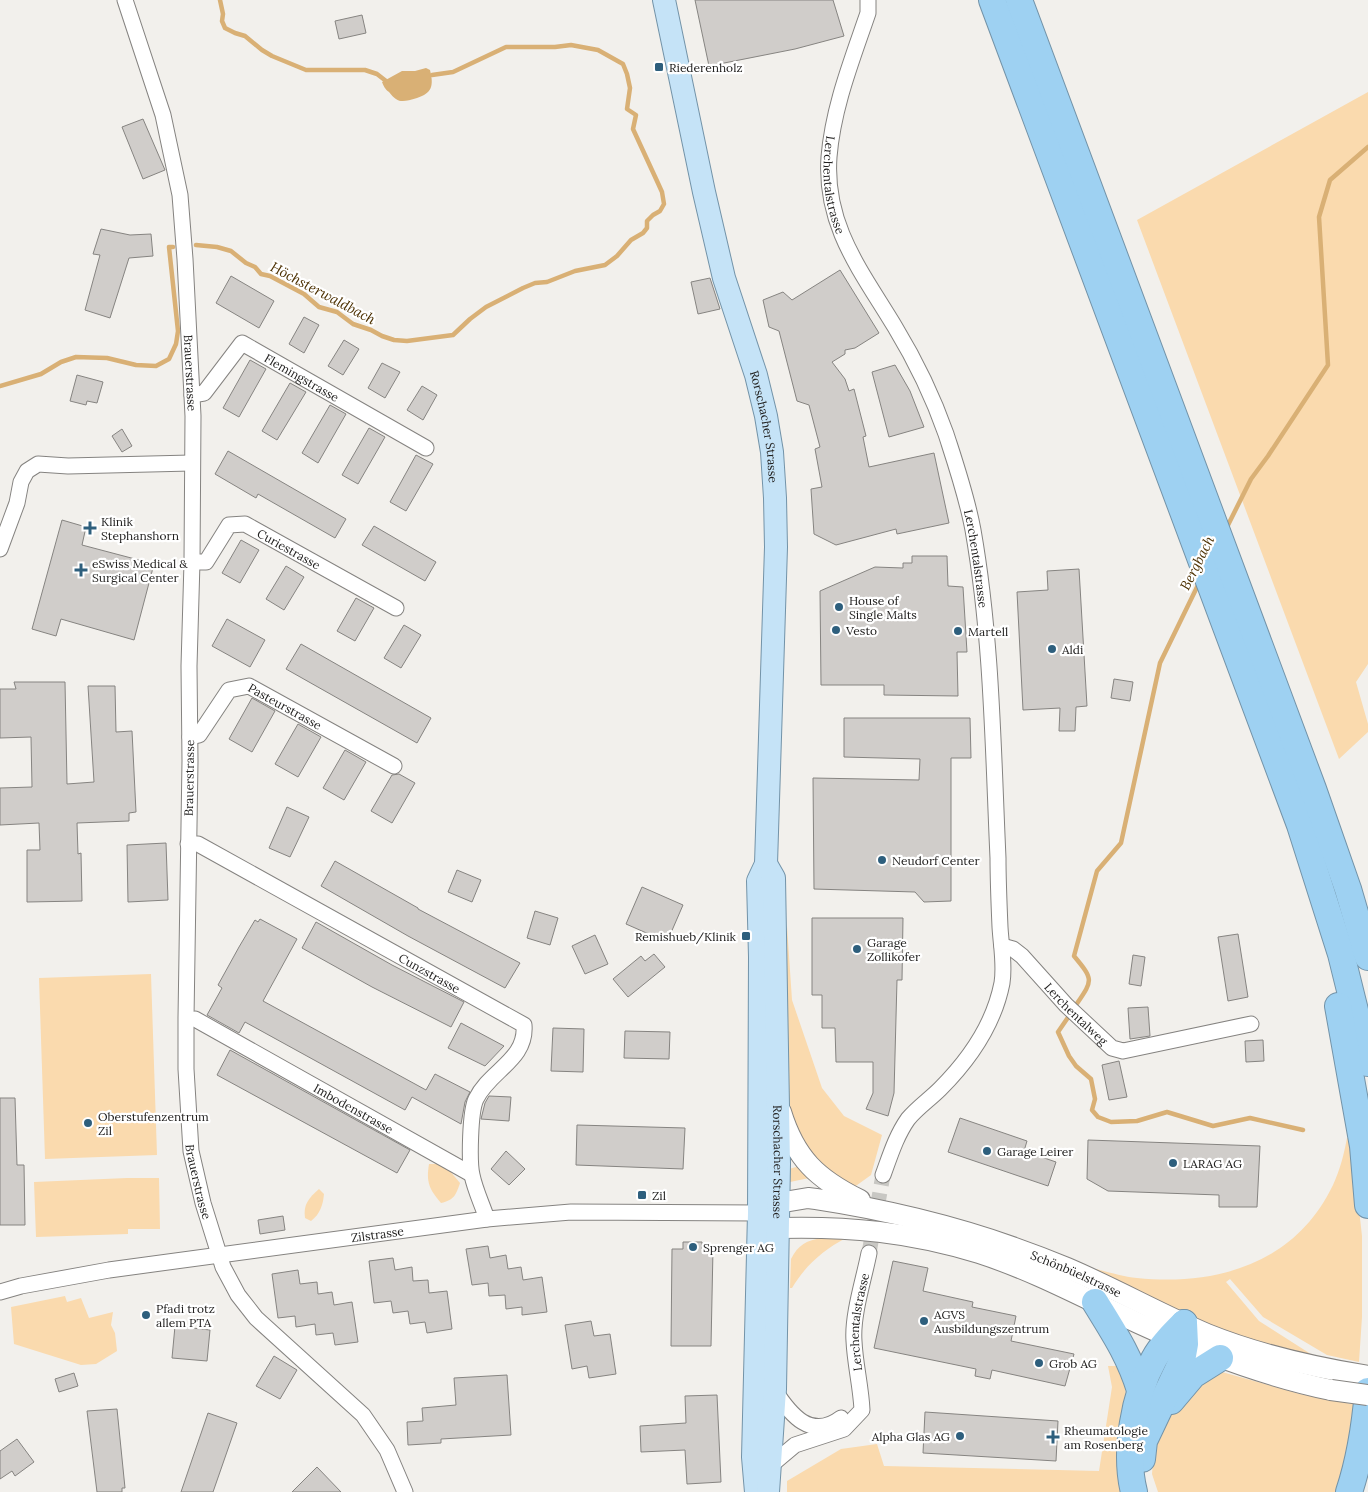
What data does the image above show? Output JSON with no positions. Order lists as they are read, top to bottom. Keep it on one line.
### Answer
{"streets":{"main road":["Rorschacher Strasse","Schönbüelstrasse"],"street":["Lerchentalstrasse","Brauerstrasse","Flemingstrasse","Curiestrasse","Pasteurstrasse","Cunzstrasse","Lerchentalweg","Imbodenstrasse","Zilstrasse"]},"crossings":[["Lerchentalstrasse","Rorschacher Strasse"],["Lerchentalstrasse","Lerchentalweg"],["Brauerstrasse","Flemingstrasse"],["Brauerstrasse","Curiestrasse"],["Brauerstrasse","Pasteurstrasse"],["Brauerstrasse","Cunzstrasse"],["Brauerstrasse","Zilstrasse"],["Rorschacher Strasse","Zilstrasse"],["Rorschacher Strasse","Schönbüelstrasse"],["Cunzstrasse","Imbodenstrasse"],["Zilstrasse","Schönbüelstrasse"]],"water":["Höchsterwaldbach","Bergbach"],"places":{"transit":["Riederenholz","Remishueb/Klinik","Zil"],"health":["Klinik Stephanshorn","eSwiss Medical & Surgical Center","Rheumatologie am Rosenberg"],"other":["House of Single Malts","Vesto","Martell","Aldi","Neudorf Center","Garage Zollikofer","Oberstufenzentrum Zil","Garage Leirer","LARAG AG","Sprenger AG","Pfadi trotz allem PTA","AGVS Ausbildungszentrum","Grob AG","Alpha Glas AG"]}}
